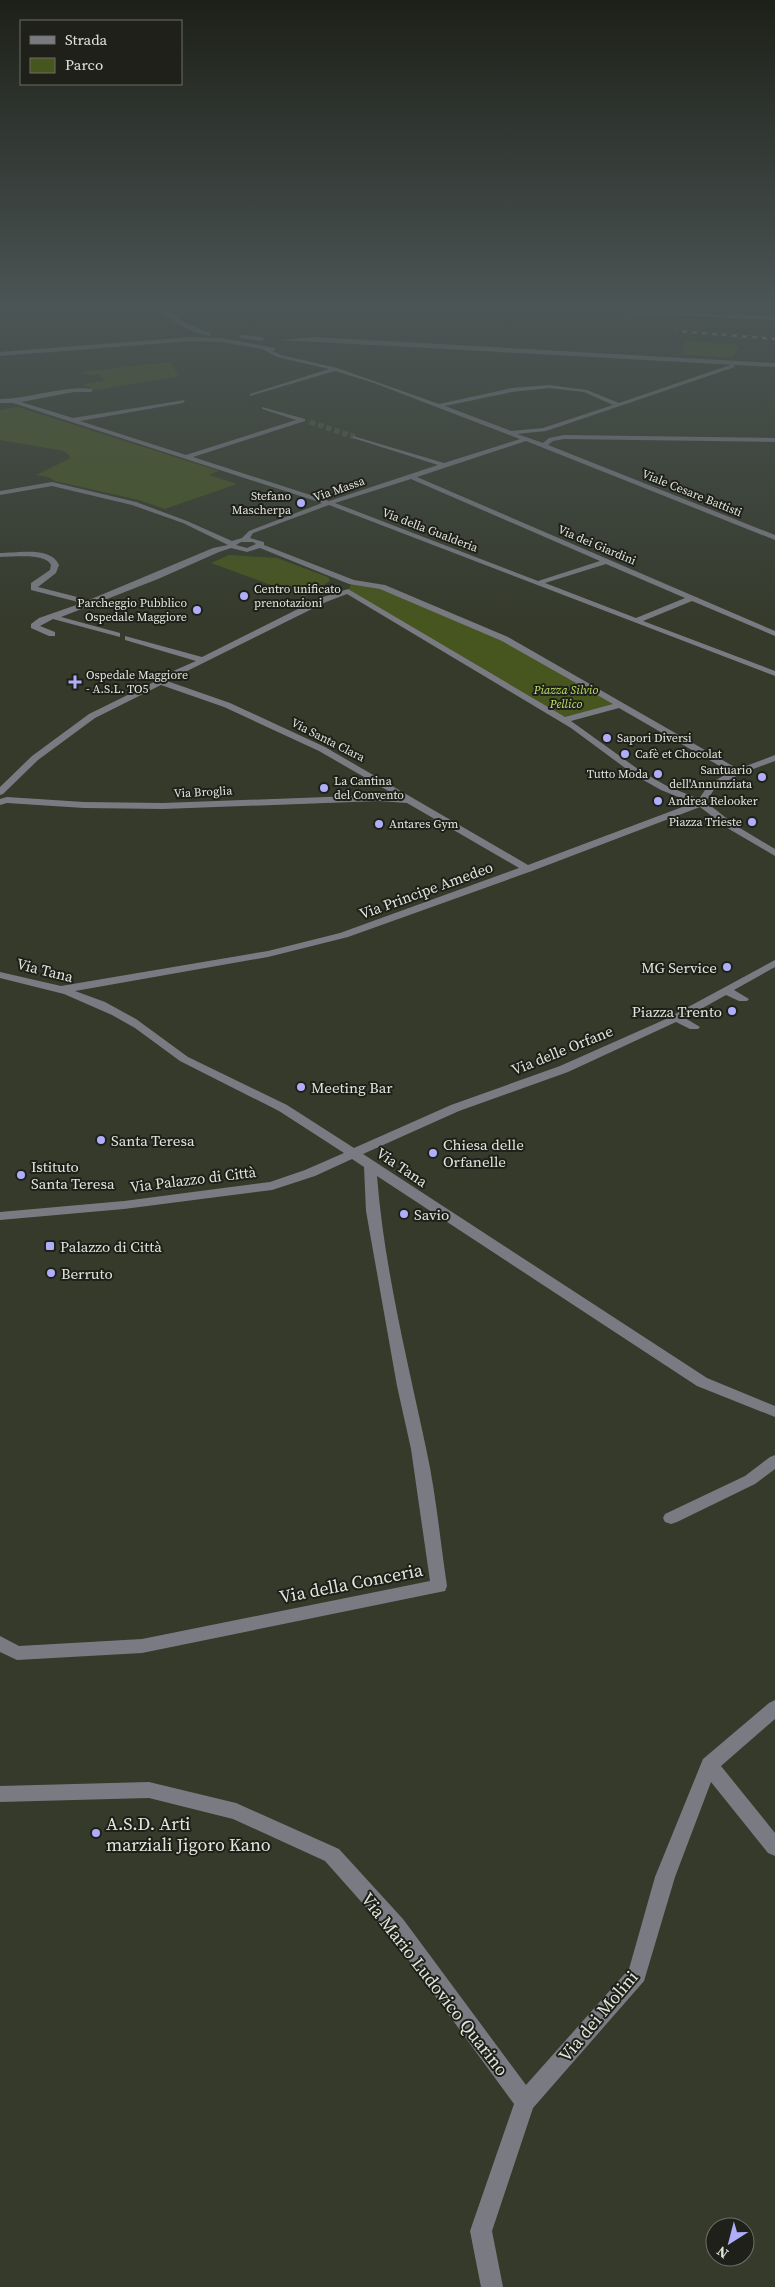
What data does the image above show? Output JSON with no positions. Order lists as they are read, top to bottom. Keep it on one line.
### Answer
{"streets":{"street":["Via Massa","Viale Cesare Battisti","Via della Gualderia","Via dei Giardini","Via Santa Clara","Via Broglia","Via Principe Amedeo","Via Tana","Via delle Orfane","Via Palazzo di Città","Via della Conceria","Via Mario Ludovico Quarino","Via dei Molini"]},"crossings":[["Via Massa","Viale Cesare Battisti"],["Via Massa","Via della Gualderia"],["Via Massa","Via dei Giardini"],["Via Santa Clara","Via Broglia"],["Via Santa Clara","Via Principe Amedeo"],["Via Principe Amedeo","Via Tana"],["Via Tana","Via delle Orfane"],["Via Tana","Via Palazzo di Città"],["Via Tana","Via della Conceria"],["Via delle Orfane","Via Palazzo di Città"],["Via Mario Ludovico Quarino","Via dei Molini"]],"parks":["Piazza Silvio Pellico"],"places":{"other":["Stefano Mascherpa","Centro unificato prenotazioni","Parcheggio Pubblico Ospedale Maggiore","Sapori Diversi","Cafè et Chocolat","Tutto Moda","Santuario dell'Annunziata","La Cantina del Convento","Andrea Relooker","Piazza Trieste","Antares Gym","MG Service","Piazza Trento","Meeting Bar","Santa Teresa","Chiesa delle Orfanelle","Istituto Santa Teresa","Savio","Berruto","A.S.D. Arti marziali Jigoro Kano"],"health":["Ospedale Maggiore - A.S.L. TO5"],"transit":["Palazzo di Città"]},"legend":["Strada","Parco"],"north":"bottom left"}
